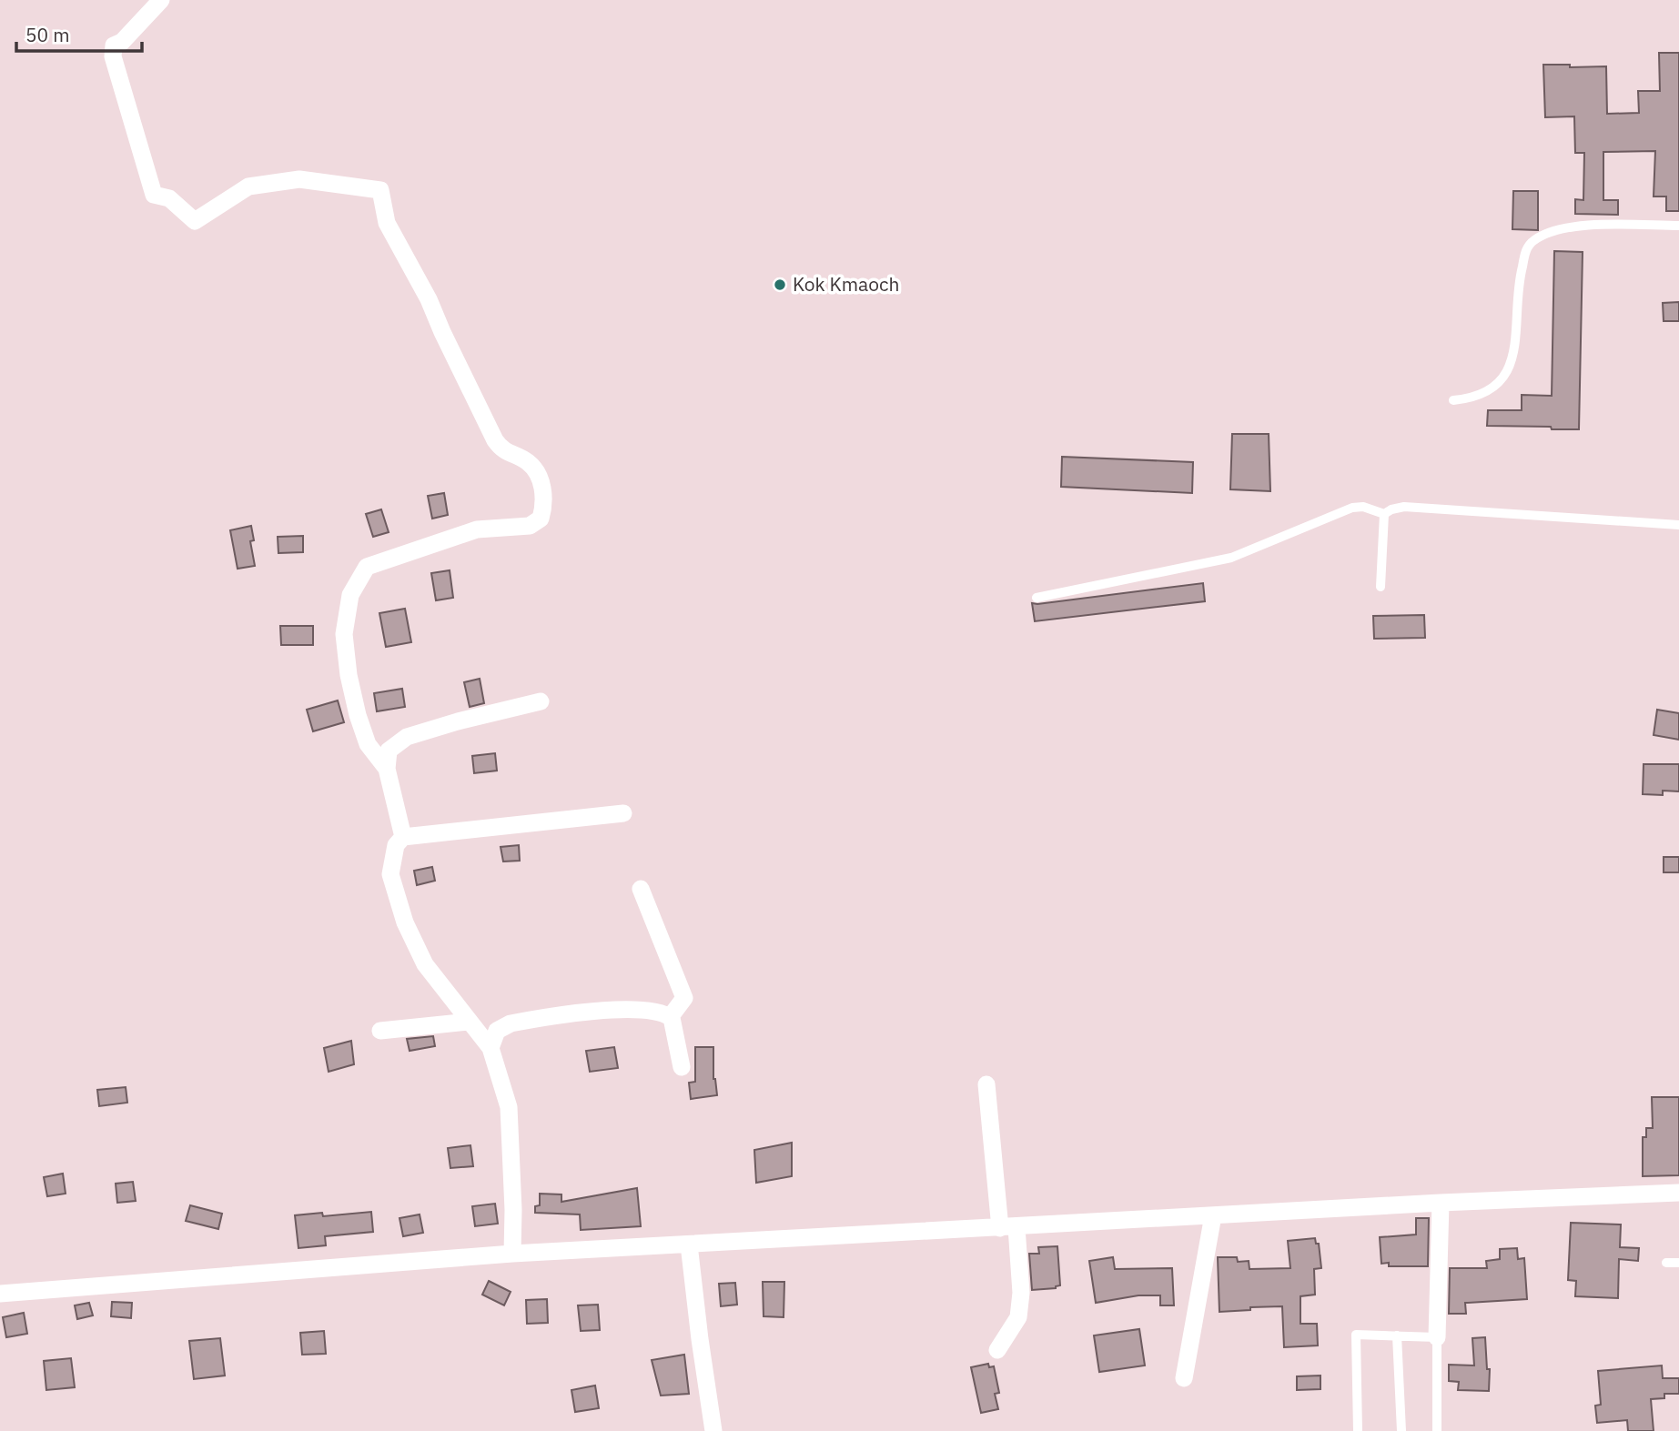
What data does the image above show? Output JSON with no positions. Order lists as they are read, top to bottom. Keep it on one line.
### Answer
{"places":["Kok Kmaoch"],"scale_bar":"50 m"}
